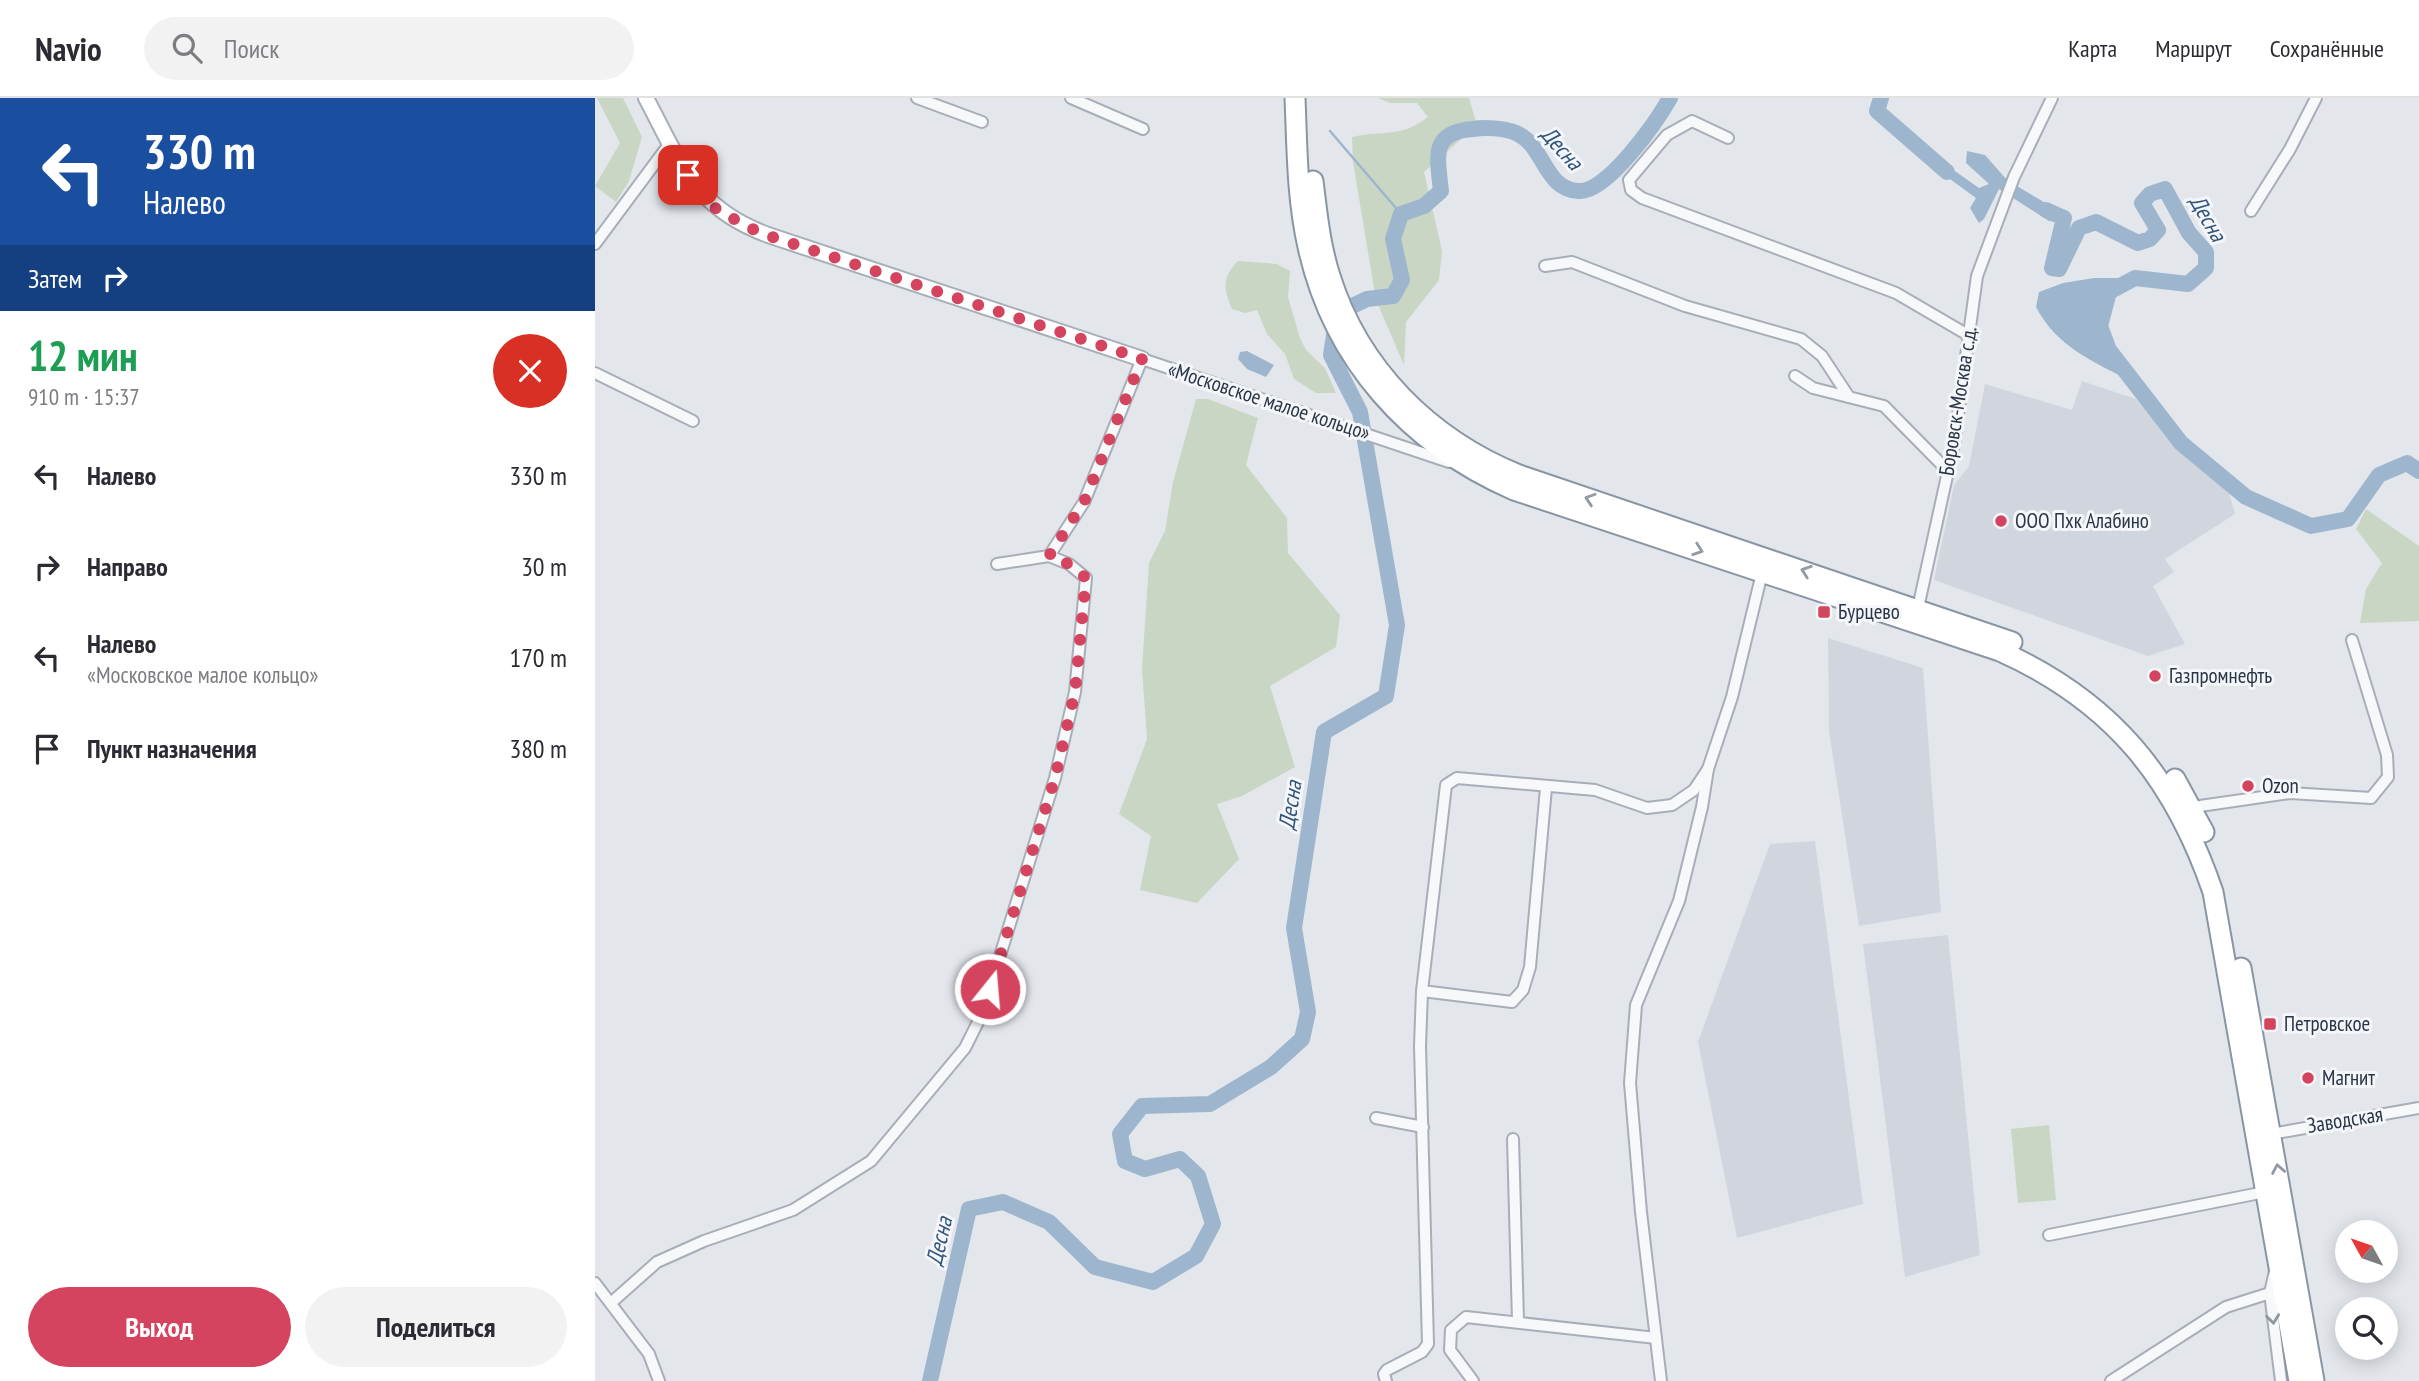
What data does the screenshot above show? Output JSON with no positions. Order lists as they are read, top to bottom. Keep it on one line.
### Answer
{"streets":{"street":["«Московское малое кольцо»","Боровск-Москва с.д.","Заводская"]},"water":["Десна"],"places":{"other":["ООО Пхк Алабино","Газпромнефть","Ozon","Магнит"],"transit":["Бурцево","Петровское"]},"north":"top left","page":{"header":"Navio","search":"Поиск","nav":["Карта","Маршрут","Сохранённые"],"turn":["330 m","Налево"],"then":"Затем","heading":["12 мин","910 m · 15:37"],"list":[{"name":"Налево","value":"330 m"},{"name":"Направо","value":"30 m"},{"name":"Налево","note":"«Московское малое кольцо»","value":"170 m"},{"name":"Пункт назначения","value":"380 m"}],"buttons":["Выход","Поделиться"]}}
